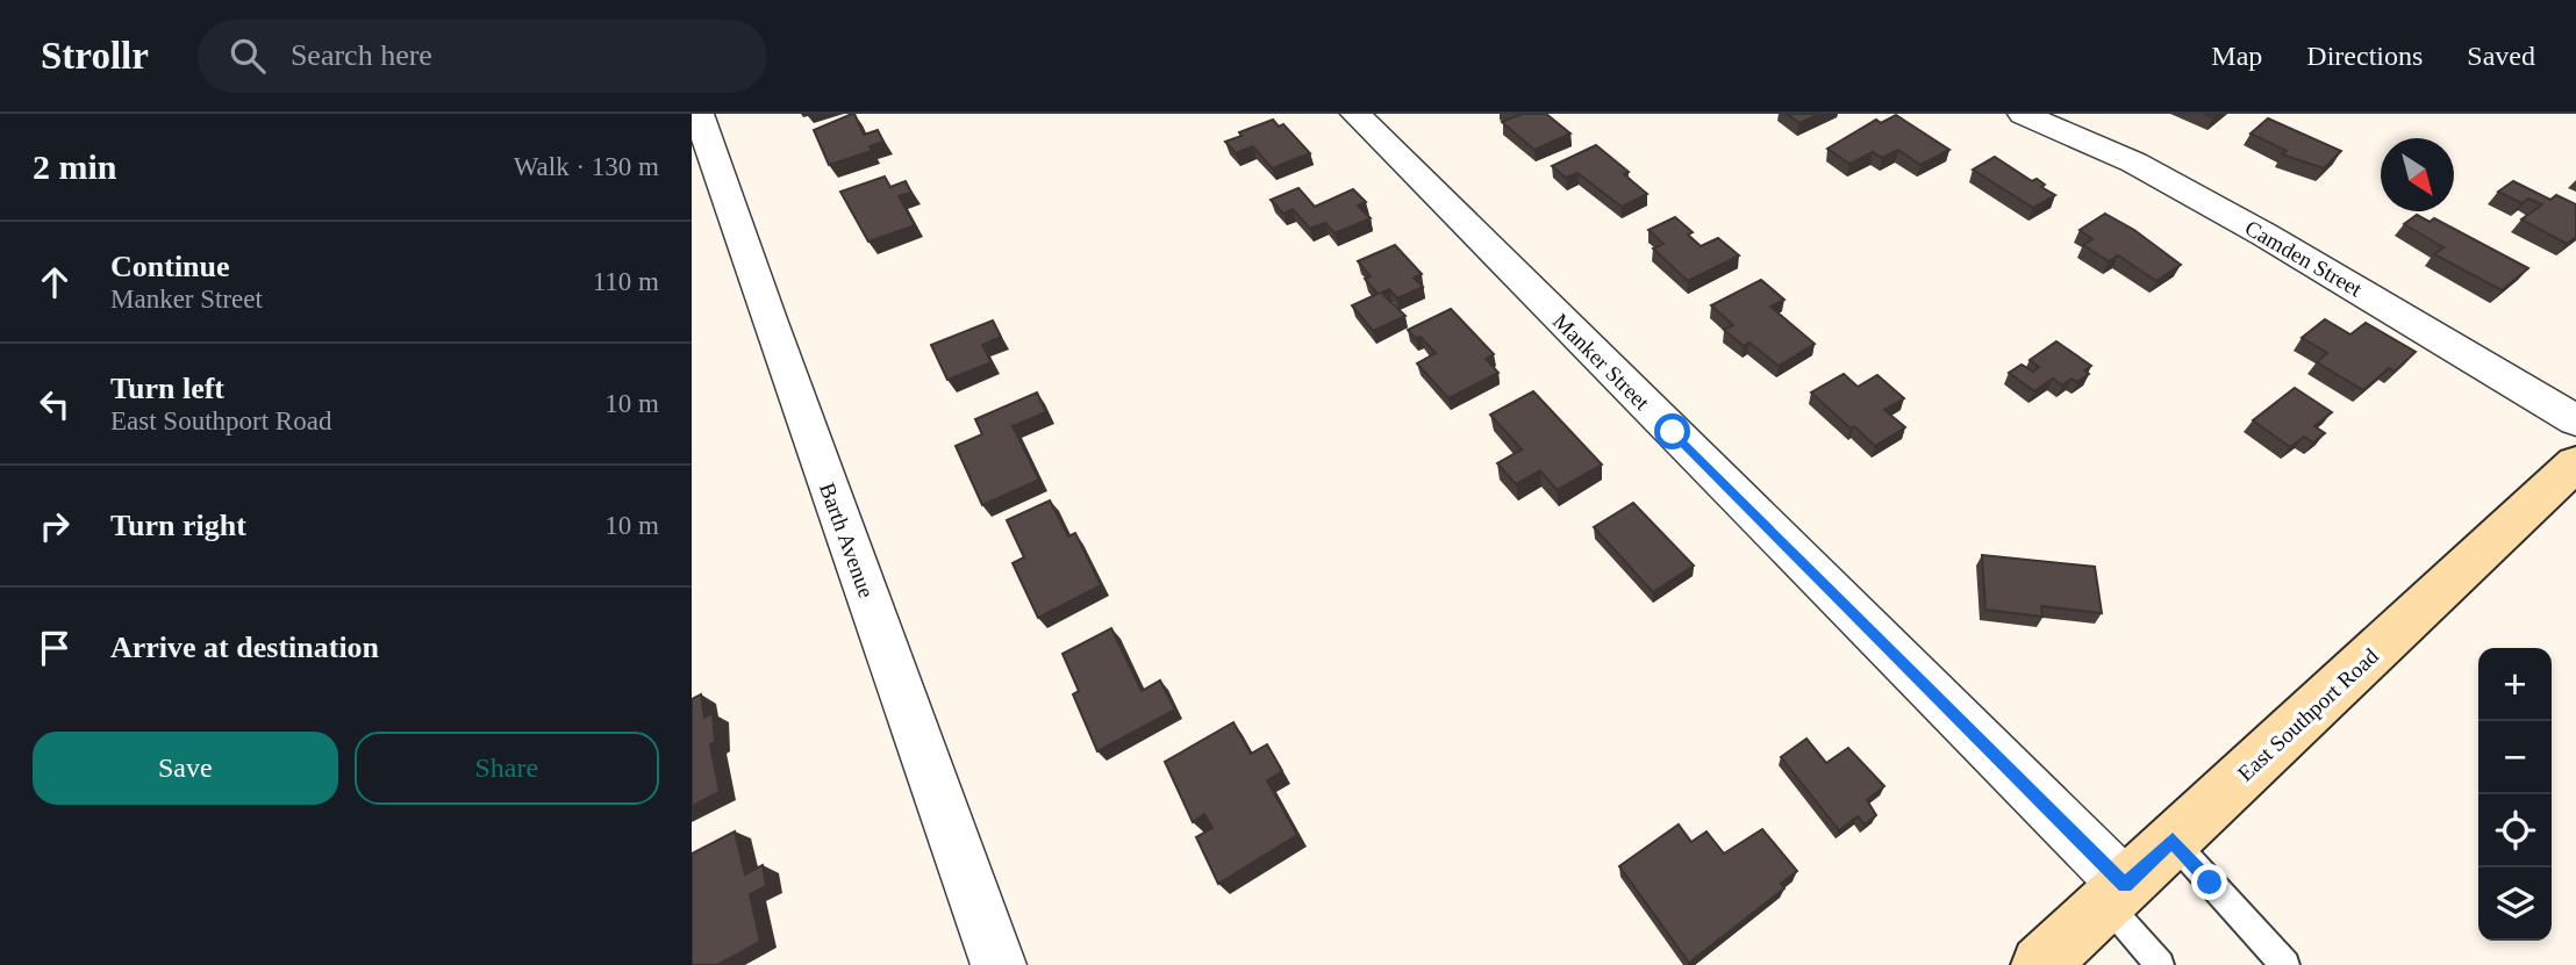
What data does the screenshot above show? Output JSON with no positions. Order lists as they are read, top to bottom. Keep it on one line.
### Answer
{"streets":{"main road":["East Southport Road"],"street":["Camden Street","Manker Street","Barth Avenue"]},"crossings":[["Manker Street","East Southport Road"]],"north":"bottom right","page":{"header":"Strollr","search":"Search here","nav":["Map","Directions","Saved"],"heading":["2 min","Walk · 130 m"],"list":[["Continue","Manker Street","110 m"],["Turn left","East Southport Road","10 m"],["Turn right","10 m"],"Arrive at destination"],"map_buttons":["+","−"],"buttons":["Save","Share"]}}
